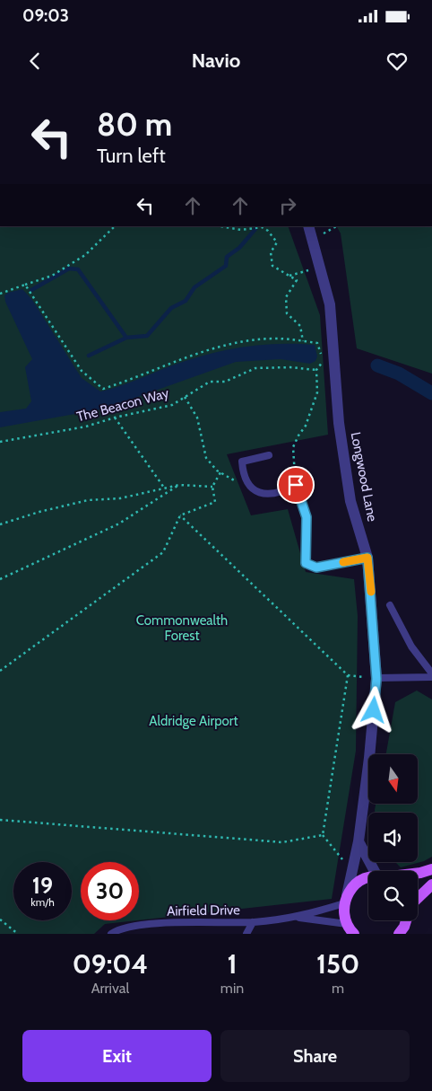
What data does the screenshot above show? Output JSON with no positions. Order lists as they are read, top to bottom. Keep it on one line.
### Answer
{"streets":{"street":["Longwood Lane"],"lane":["Airfield Drive"],"path":["The Beacon Way"]},"crossings":[["Longwood Lane","Airfield Drive"]],"parks":["Commonwealth Forest","Aldridge Airport"],"north":"bottom","page":{"status":"09:03","header":"Navio","turn":["80 m","Turn left"],"speed":"19 km/h","limit":"30","eta":["09:04","Arrival","1","min","150","m"],"buttons":["Exit","Share"]}}
